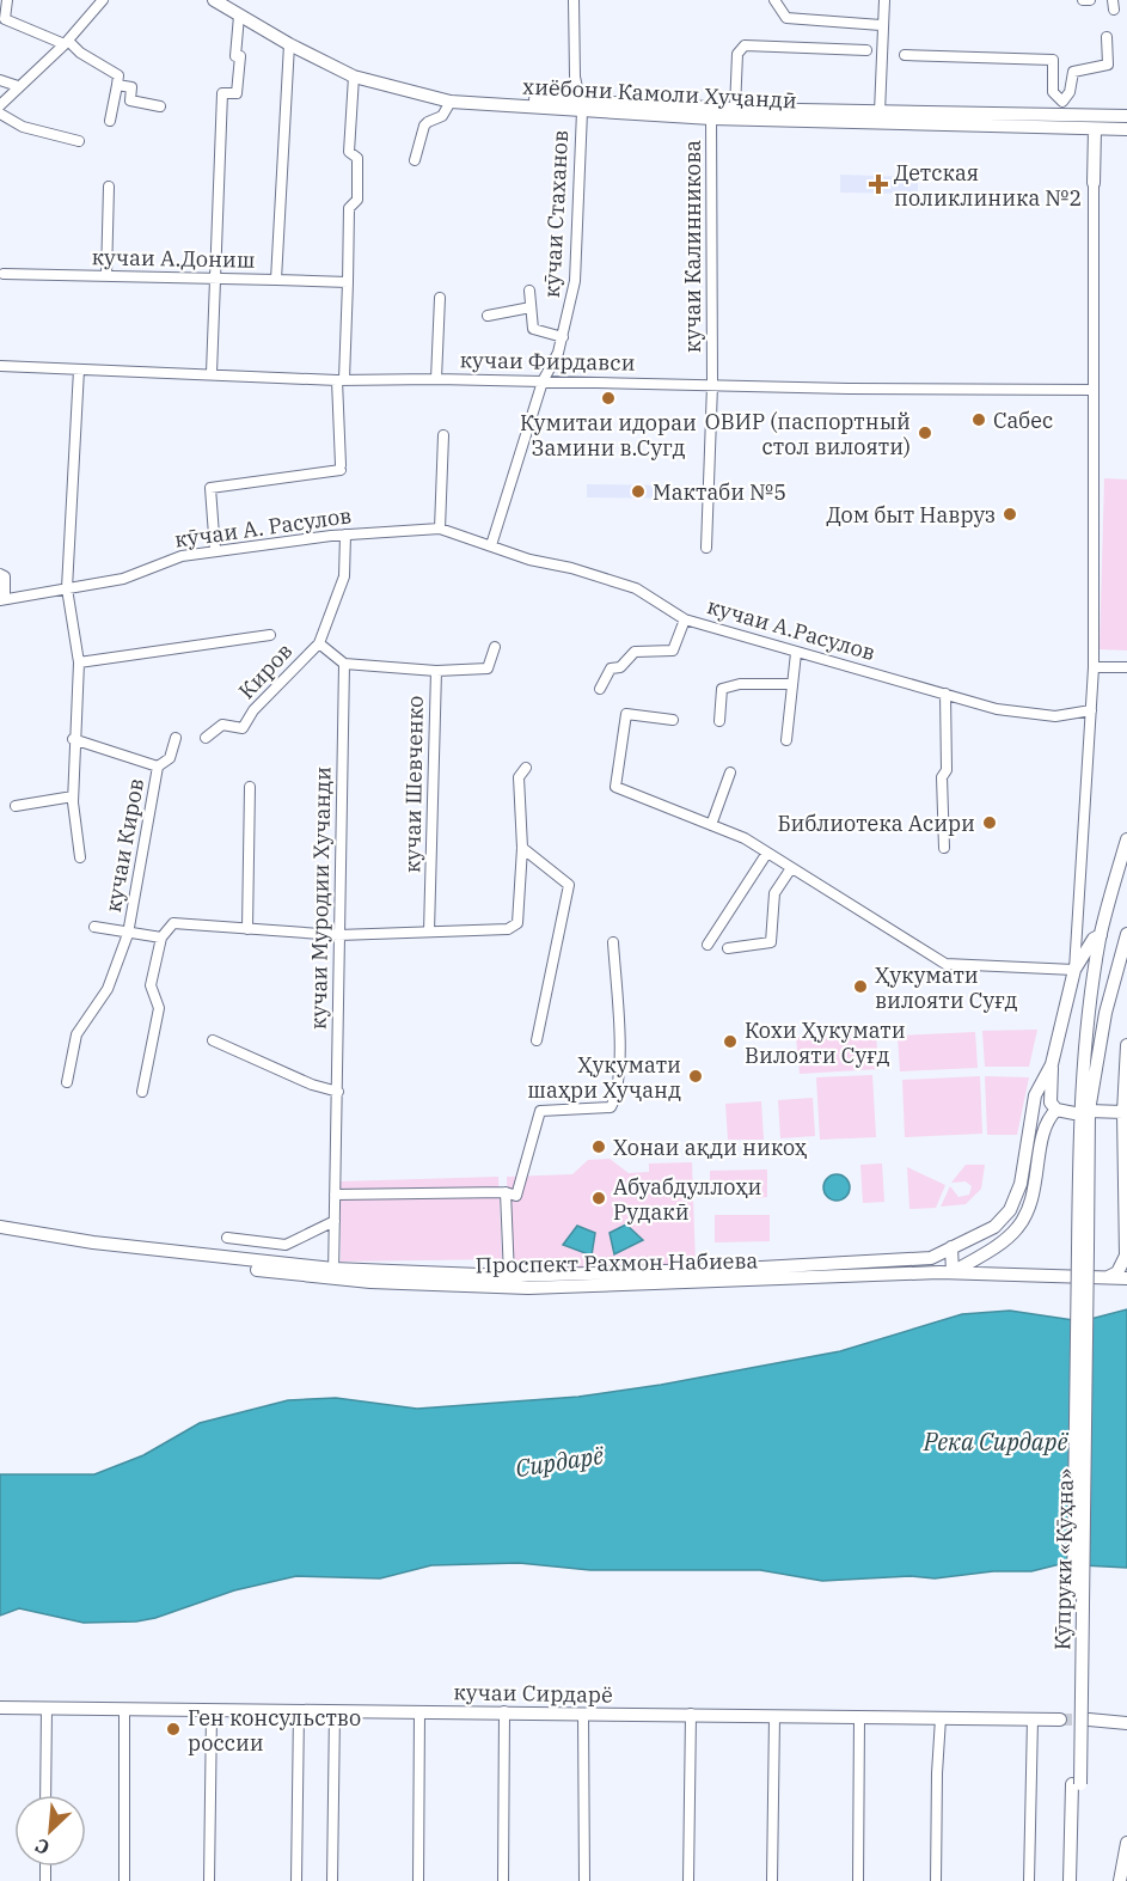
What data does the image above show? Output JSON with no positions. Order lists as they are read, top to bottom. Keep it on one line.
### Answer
{"streets":{"main road":["хиёбони Камоли Хуҷандӣ","Проспект Рахмон Набиева","Кӯпруки «Кӯҳна»","кучаи Сирдарё"],"street":["кӯчаи Стаханов","кучаи Калинникова","кучаи А.Дониш","кучаи Фирдавси","кӯчаи А. Расулов","кучаи А.Расулов","Киров","кучаи Шевченко","кучаи Киров","кучаи Муродии Хучанди"]},"crossings":[["хиёбони Камоли Хуҷандӣ","кӯчаи Стаханов"],["хиёбони Камоли Хуҷандӣ","кучаи Калинникова"],["хиёбони Камоли Хуҷандӣ","кучаи А.Дониш"],["кӯчаи Стаханов","кучаи Фирдавси"],["кӯчаи Стаханов","кӯчаи А. Расулов"],["кӯчаи Стаханов","кучаи А.Расулов"],["кучаи Калинникова","кучаи Фирдавси"],["кӯчаи А. Расулов","кучаи А.Расулов"],["кучаи Муродии Хучанди","Проспект Рахмон Набиева"]],"water":["Река Сирдарё","Сирдарё"],"places":{"health":["Детская поликлиника №2"],"other":["Кумитаи идораи Замини в.Сугд","Сабес","ОВИР (паспортный стол вилояти)","Мактаби №5","Дом быт Навруз","Библиотека Асири","Ҳукумати вилояти Суғд","Кохи Ҳукумати Вилояти Суғд","Ҳукумати шаҳри Хуҷанд","Хонаи ақди никоҳ","Абуабдуллоҳи Рудакӣ","Ген консульство россии"]},"north":"bottom left"}
